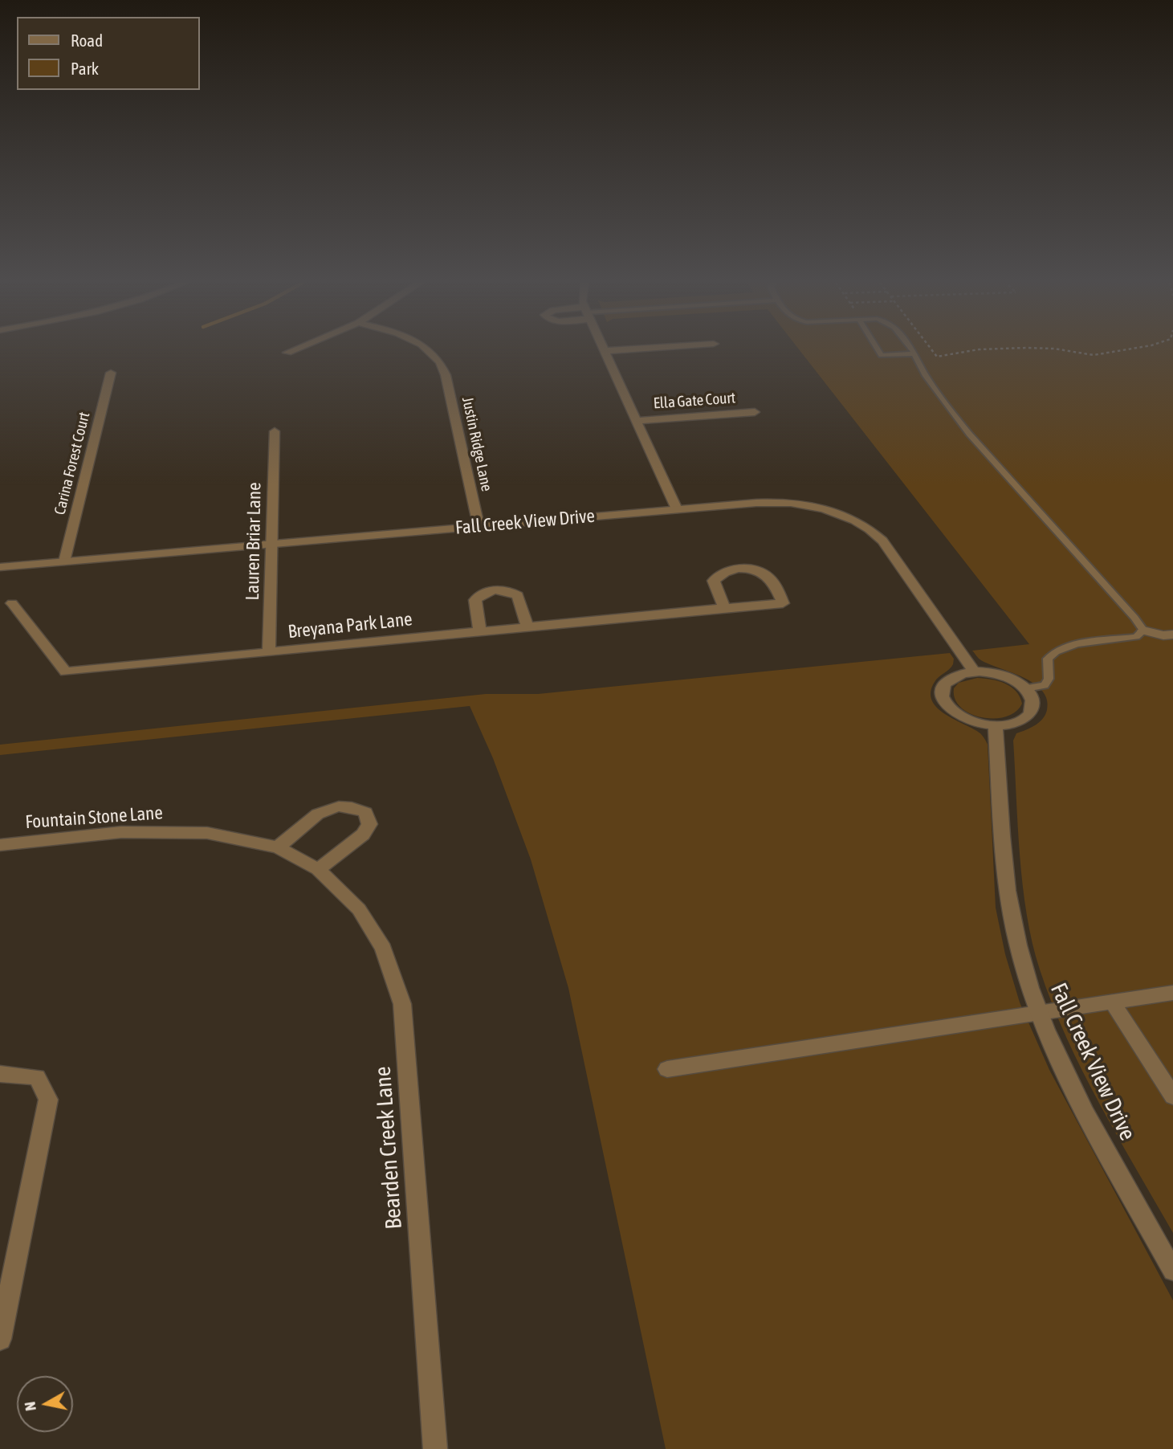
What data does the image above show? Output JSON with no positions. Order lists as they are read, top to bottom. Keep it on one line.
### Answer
{"streets":{"street":["Ella Gate Court","Justin Ridge Lane","Carina Forest Court","Fall Creek View Drive","Lauren Briar Lane","Breyana Park Lane","Fountain Stone Lane","Bearden Creek Lane"]},"crossings":[["Justin Ridge Lane","Fall Creek View Drive"],["Carina Forest Court","Fall Creek View Drive"],["Fall Creek View Drive","Lauren Briar Lane"],["Lauren Briar Lane","Breyana Park Lane"],["Fountain Stone Lane","Bearden Creek Lane"]],"legend":["Road","Park"],"north":"left"}
